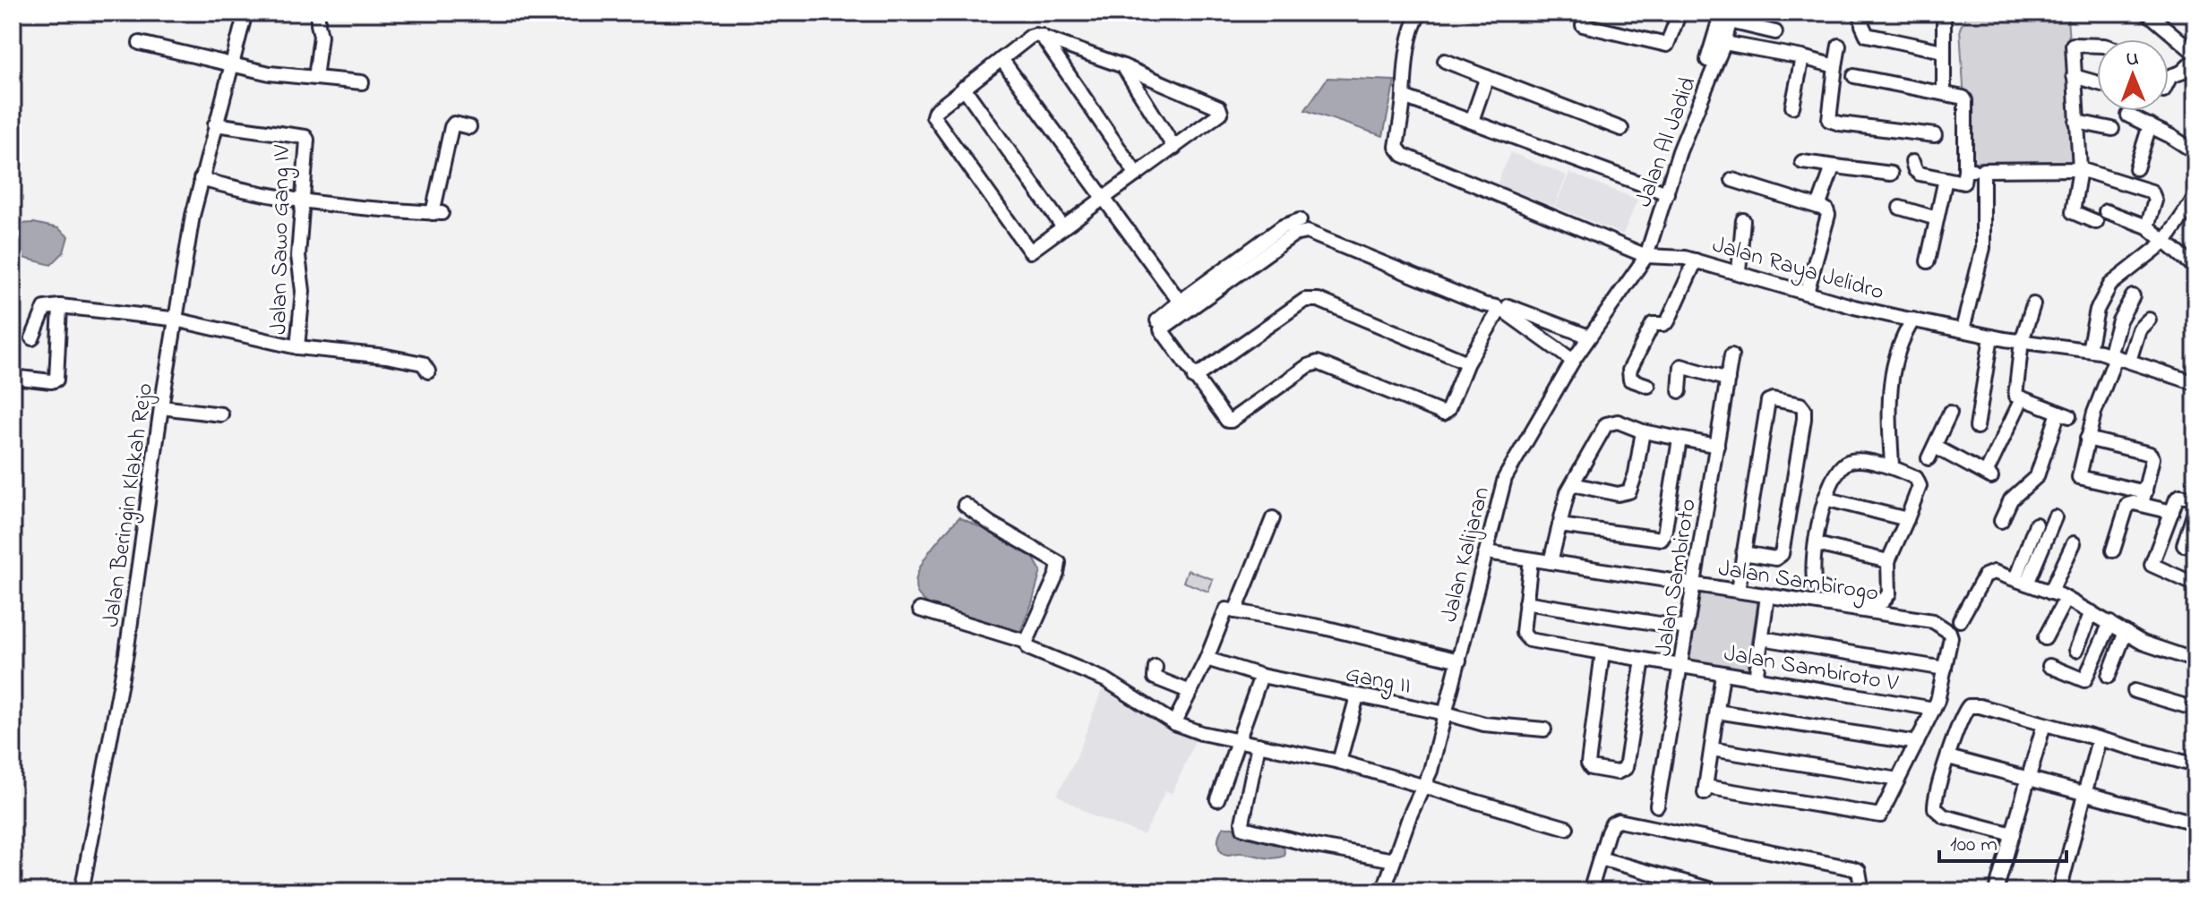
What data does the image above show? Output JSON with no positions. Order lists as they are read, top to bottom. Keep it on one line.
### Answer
{"streets":{"street":["Jalan Al Jadid","Jalan Sawo Gang IV","Jalan Raya Jelidro","Jalan Beringin Klakah Rejo","Jalan Kalijaran","Jalan Sambiroto","Jalan Sambirogo","Jalan Sambiroto V","Gang II"]},"crossings":[["Jalan Al Jadid","Jalan Raya Jelidro"],["Jalan Al Jadid","Jalan Kalijaran"],["Jalan Sawo Gang IV","Jalan Beringin Klakah Rejo"],["Jalan Raya Jelidro","Jalan Kalijaran"],["Jalan Kalijaran","Jalan Sambirogo"],["Jalan Kalijaran","Gang II"],["Jalan Sambiroto","Jalan Sambirogo"],["Jalan Sambiroto","Jalan Sambiroto V"]],"scale_bar":"100 m","north":"top"}
